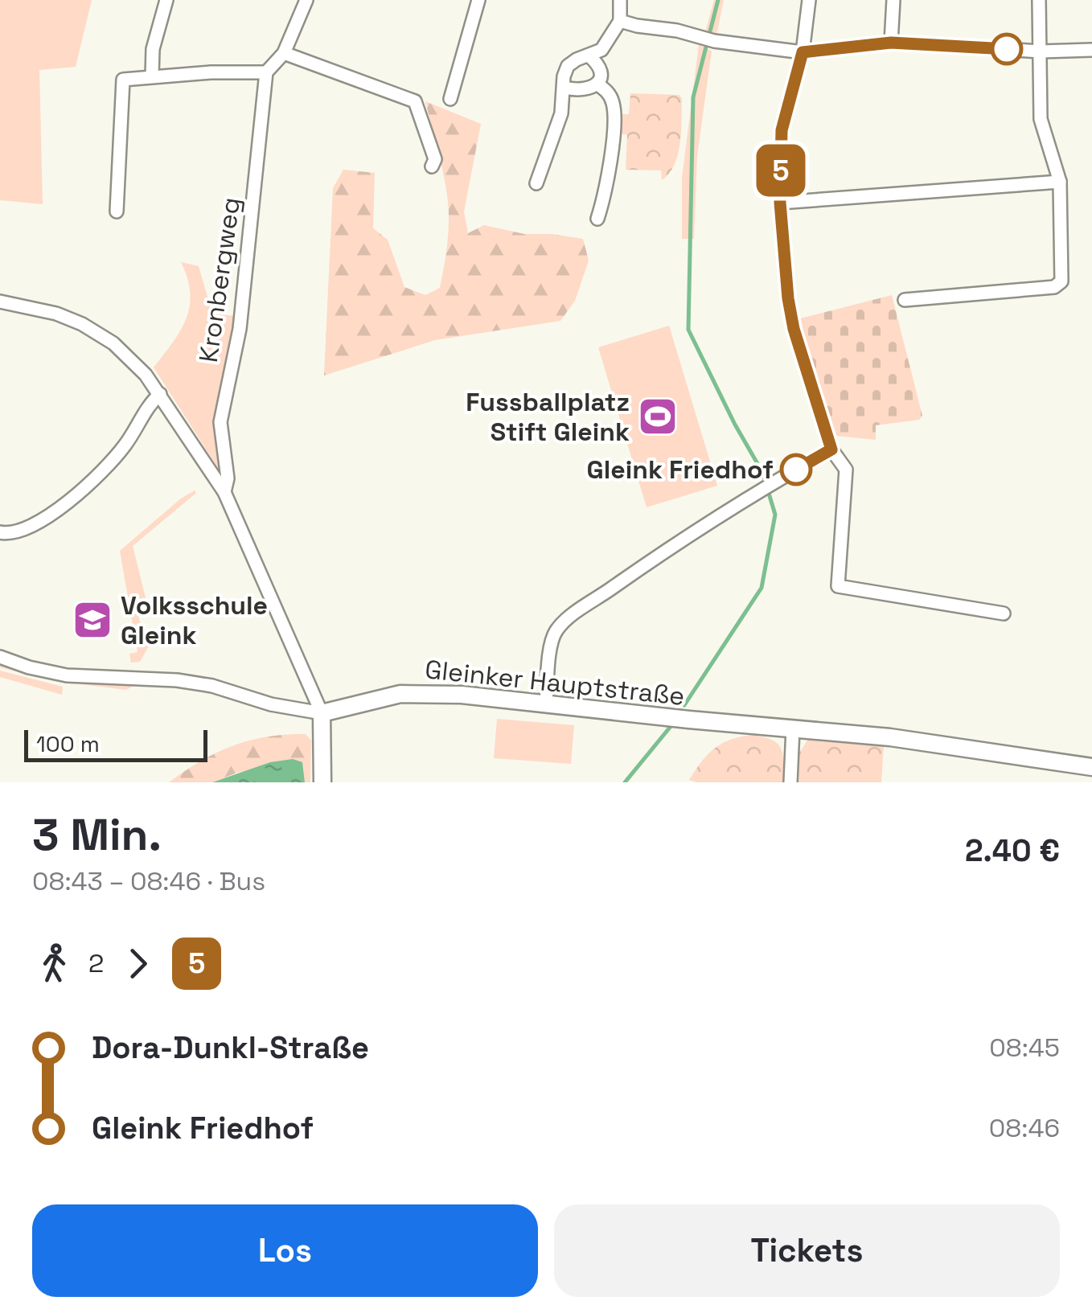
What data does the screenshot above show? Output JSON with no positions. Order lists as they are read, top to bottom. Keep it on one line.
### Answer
{"streets":{"street":["Kronbergweg","Gleinker Hauptstraße"]},"places":{"sports":["Fussballplatz Stift Gleink"],"other":["Gleink Friedhof"],"school or university":["Volksschule Gleink"]},"lines":["bus line 5"],"scale_bar":"100 m","page":{"on_map":"5","scale":"100 m","heading":["3 Min.","08:43 – 08:46 · Bus","2.40 €"],"legs":["2","5"],"list":[{"name":"Dora-Dunkl-Straße","value":"08:45"},{"name":"Gleink Friedhof","value":"08:46"}],"buttons":["Los","Tickets"]}}
